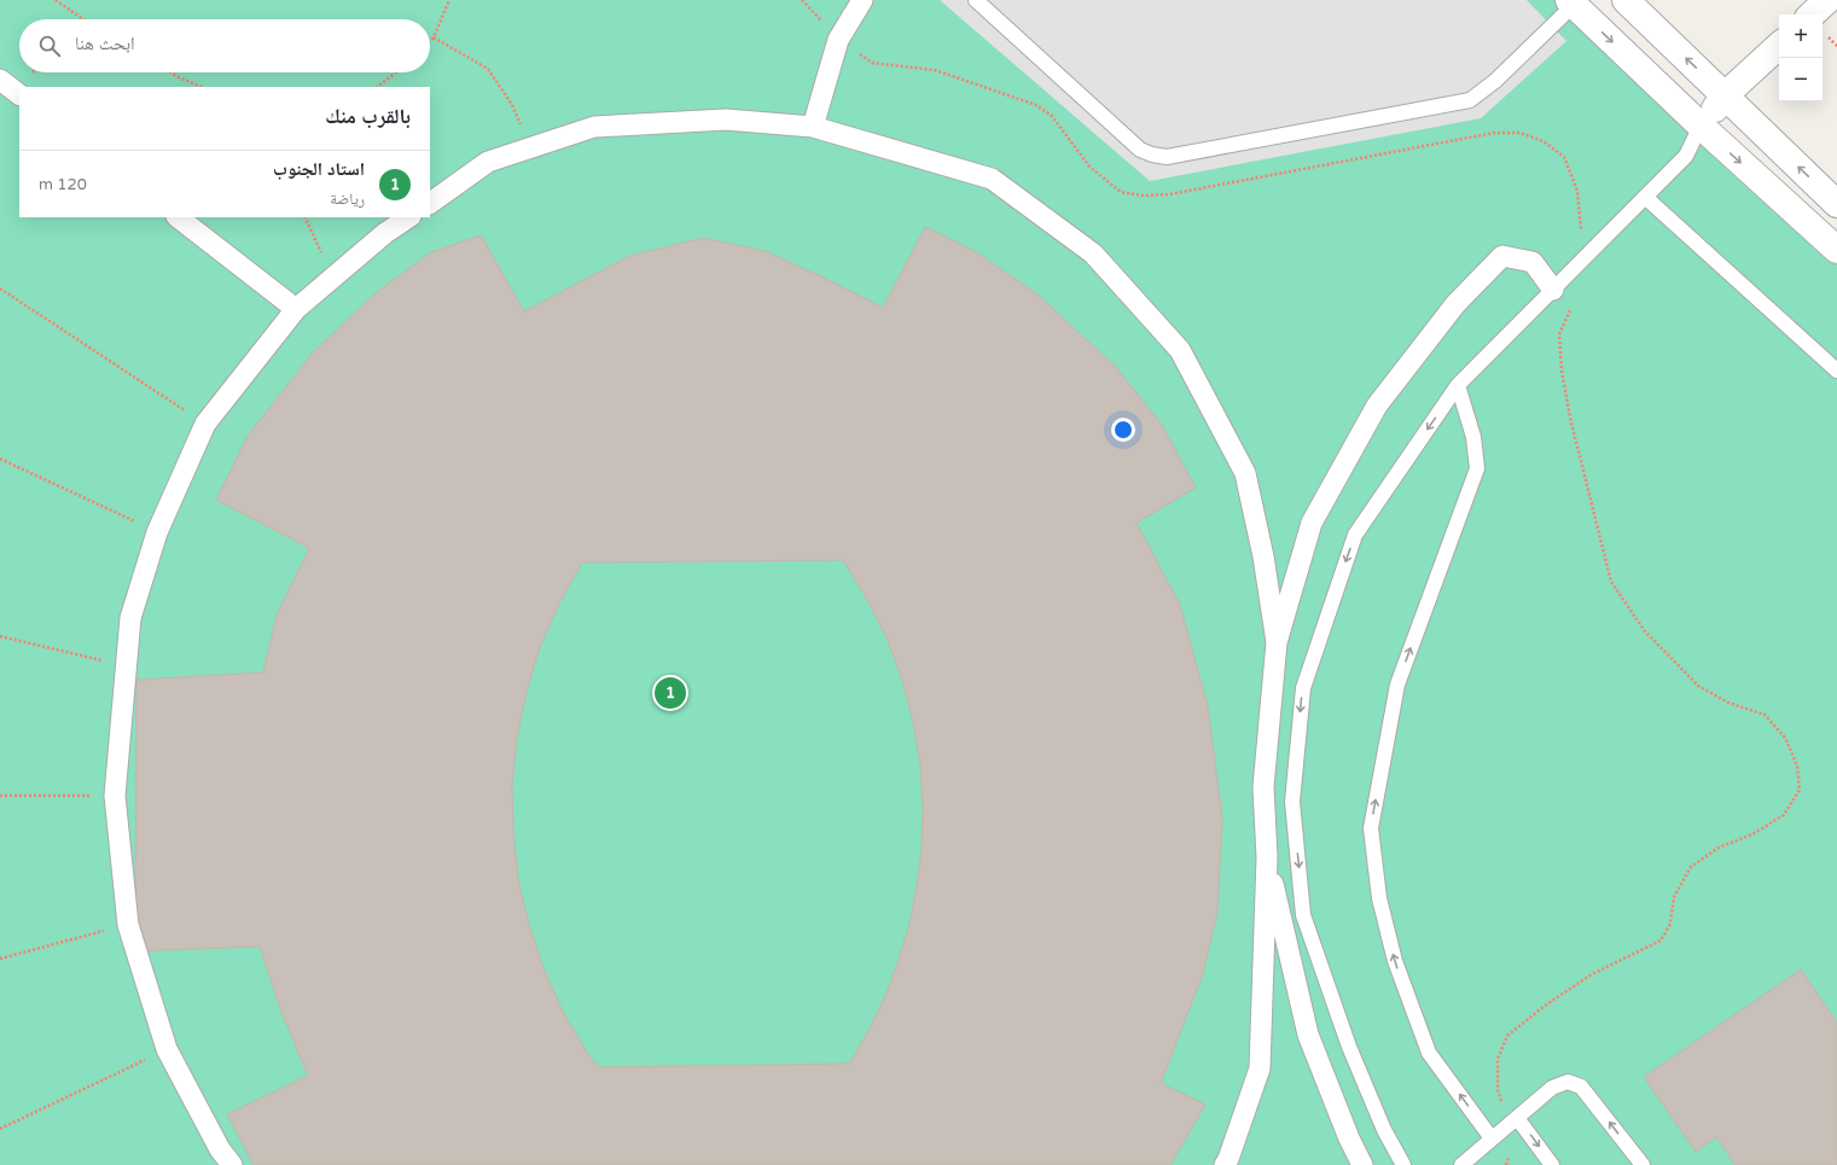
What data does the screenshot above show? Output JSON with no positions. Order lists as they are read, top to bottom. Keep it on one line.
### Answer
{"page":{"map_buttons":["+","−"],"search":"ابحث هنا","heading":"بالقرب منك","list":[{"mark":"1","name":"استاد الجنوب","note":"رياضة","value":"120 m"}],"pins":"1"}}
